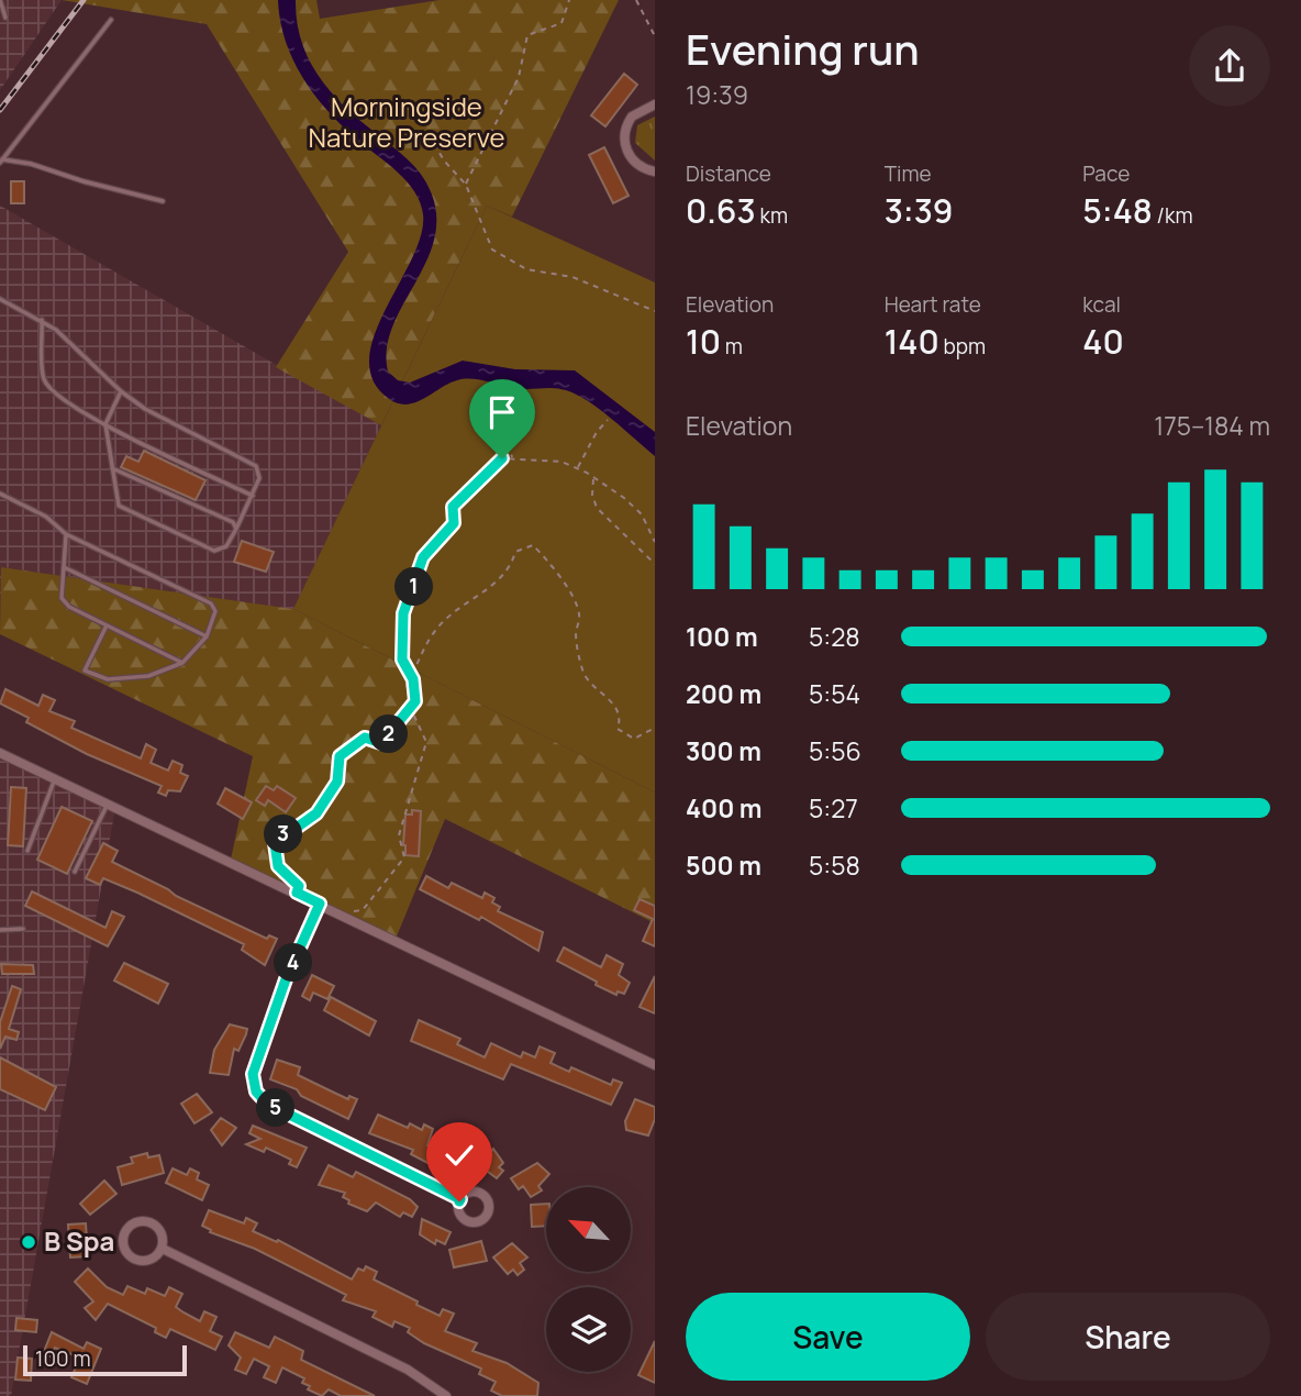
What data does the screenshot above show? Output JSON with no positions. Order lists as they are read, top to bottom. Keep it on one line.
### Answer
{"parks":["Morningside Nature Preserve"],"places":["B Spa"],"scale_bar":"100 m","north":"top left","page":{"heading":["Evening run","19:39"],"stats":[["Distance","0.63 km"],["Time","3:39"],["Pace","5:48 /km"],["Elevation","10 m"],["Heart rate","140 bpm"],["kcal","40"]],"chart":["Elevation","175–184 m"],"pins":["1","2","3","4","5"],"list":[{"name":"100 m","note":"5:28"},{"name":"200 m","note":"5:54"},{"name":"300 m","note":"5:56"},{"name":"400 m","note":"5:27"},{"name":"500 m","note":"5:58"}],"buttons":["Save","Share"],"scale":"100 m"}}
